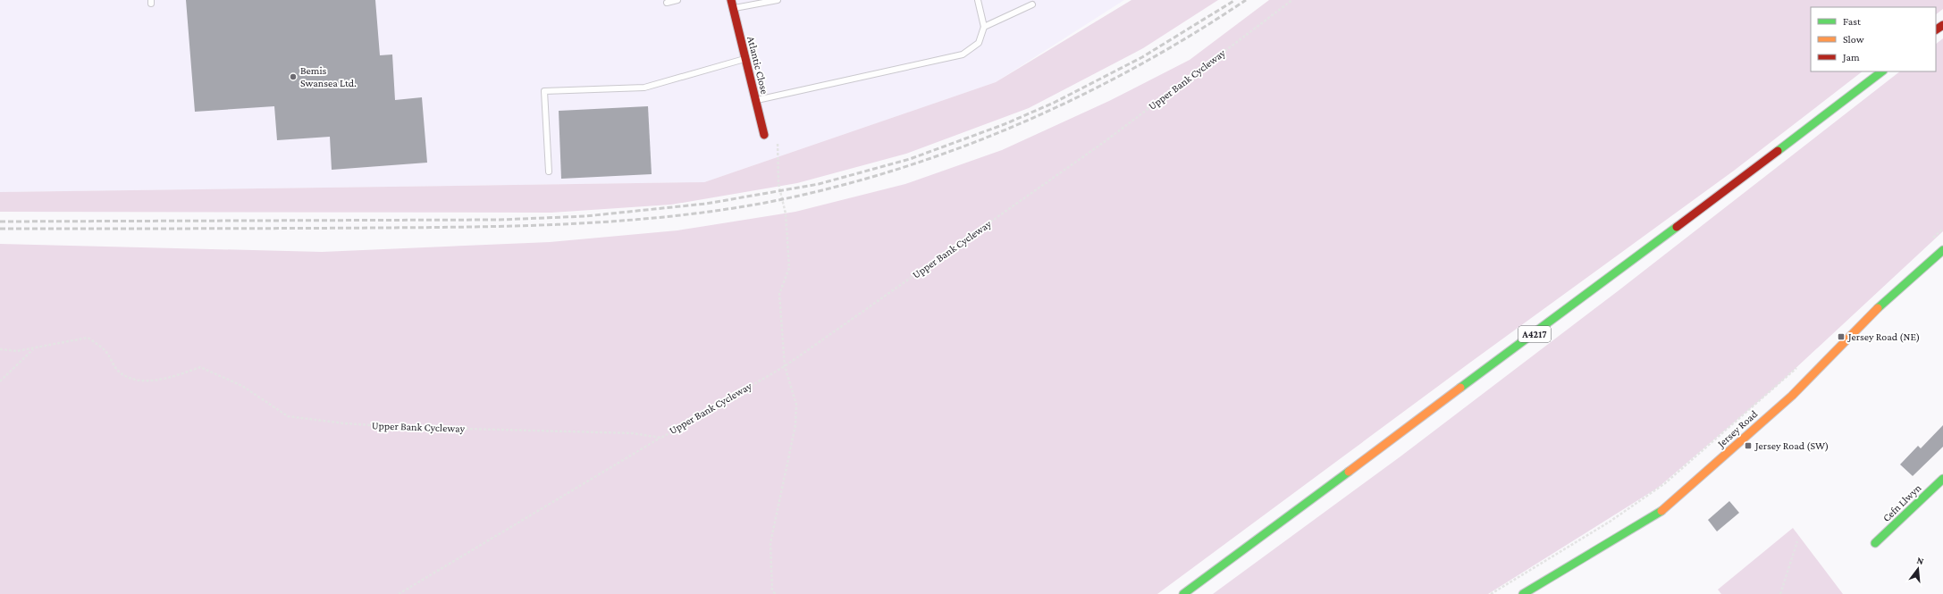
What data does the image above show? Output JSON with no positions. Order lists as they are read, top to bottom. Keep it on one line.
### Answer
{"streets":{"main road":["Atlantic Close","A4217","Jersey Road","Cefn Llwyn"],"path":["Upper Bank Cycleway"]},"places":{"other":["Bemis Swansea Ltd."],"transit":["Jersey Road (NE)","Jersey Road (SW)"]},"legend":["Fast","Slow","Jam"],"north":"top"}
